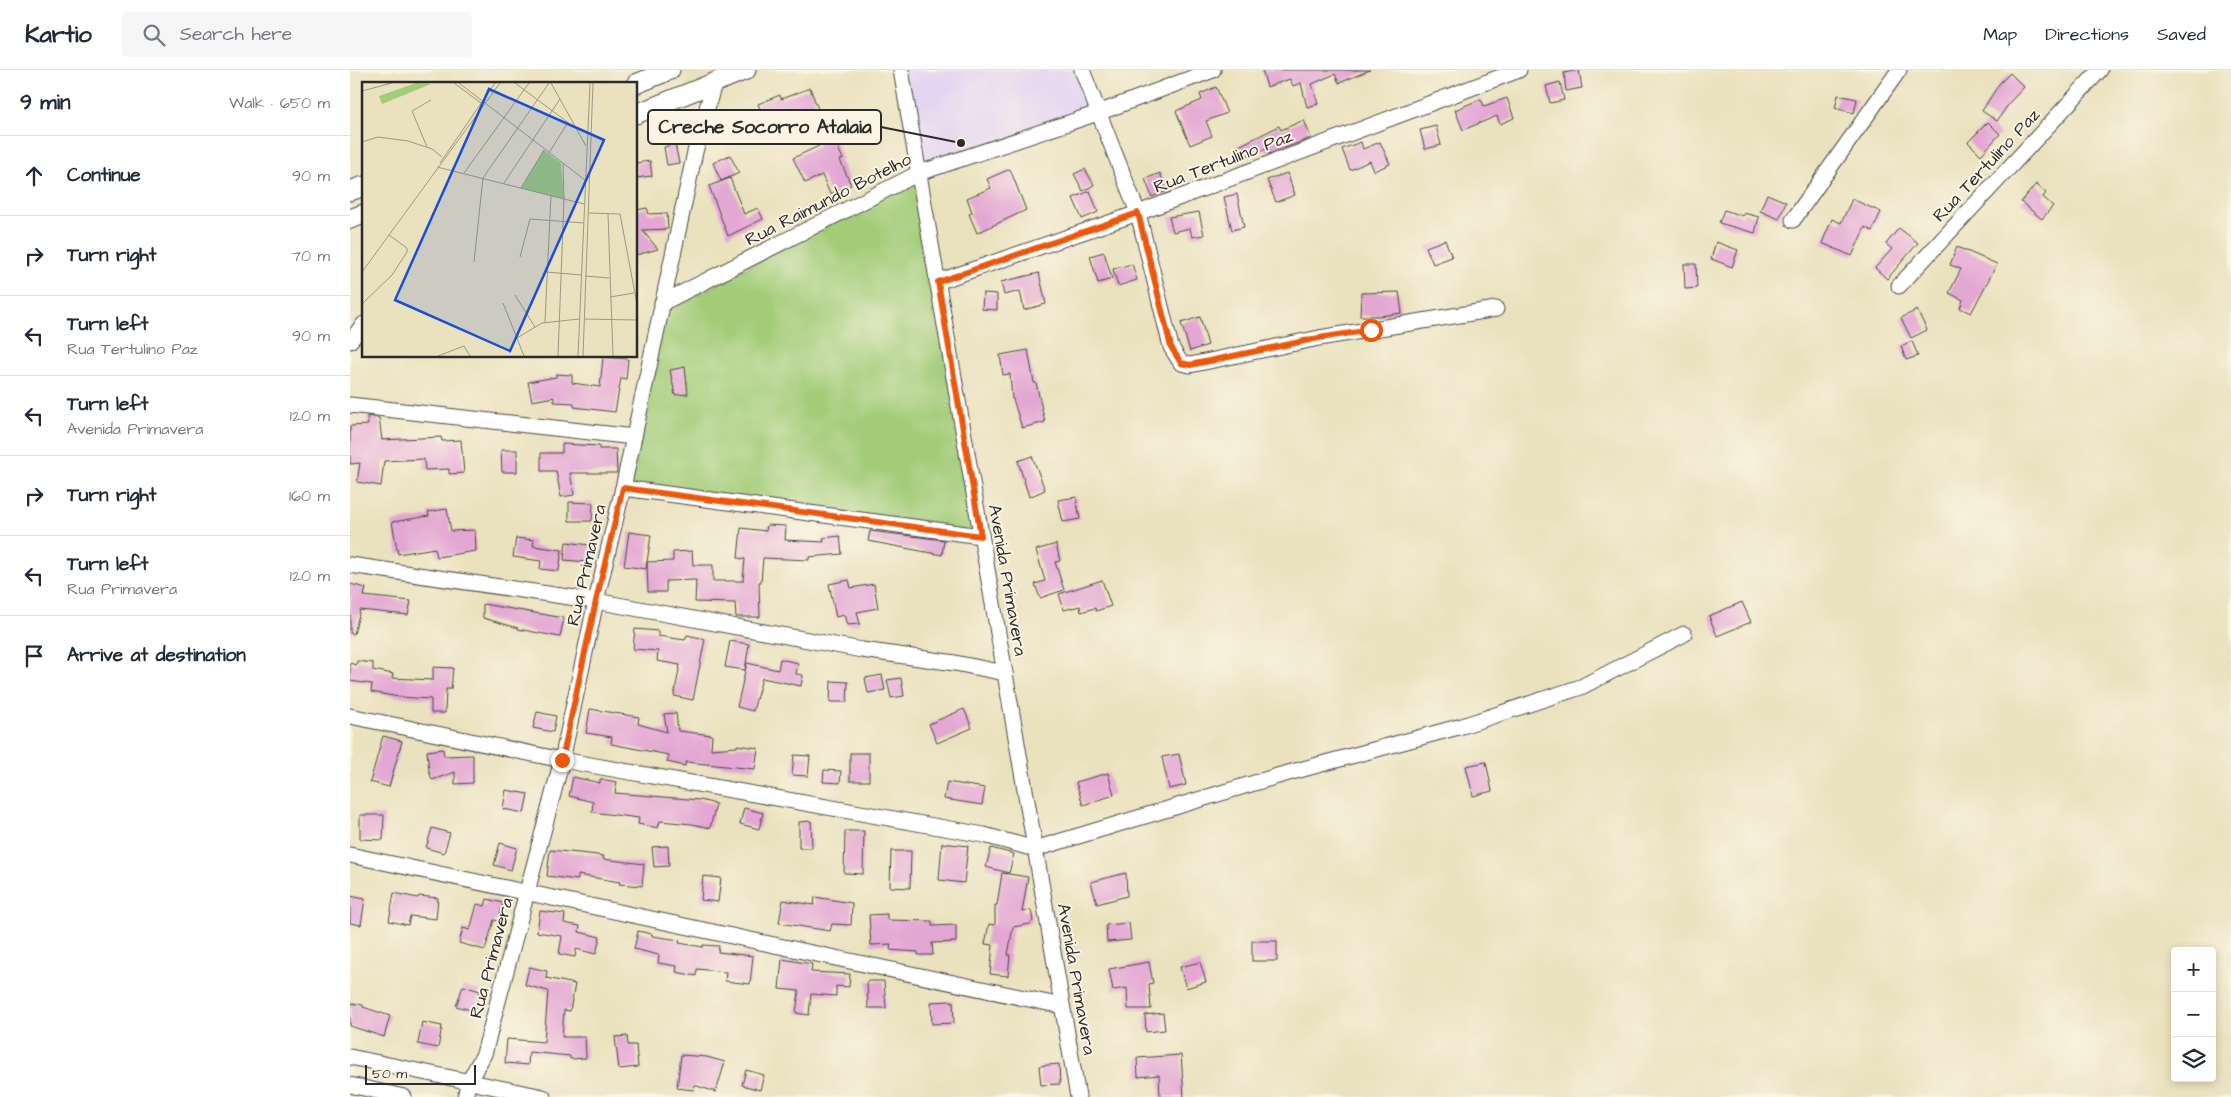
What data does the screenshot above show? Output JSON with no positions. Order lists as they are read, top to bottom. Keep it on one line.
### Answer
{"streets":{"street":["Rua Tertulino Paz","Rua Raimundo Botelho","Rua Primavera","Avenida Primavera"]},"crossings":[["Rua Tertulino Paz","Avenida Primavera"],["Rua Raimundo Botelho","Rua Primavera"],["Rua Raimundo Botelho","Avenida Primavera"]],"places":["Creche Socorro Atalaia"],"scale_bar":"50 m","page":{"header":"Kartio","search":"Search here","nav":["Map","Directions","Saved"],"heading":["9 min","Walk · 650 m"],"list":[["Continue","90 m"],["Turn right","70 m"],["Turn left","Rua Tertulino Paz","90 m"],["Turn left","Avenida Primavera","120 m"],["Turn right","160 m"],["Turn left","Rua Primavera","120 m"],"Arrive at destination"],"map_buttons":["+","−"],"scale":"50 m"}}
